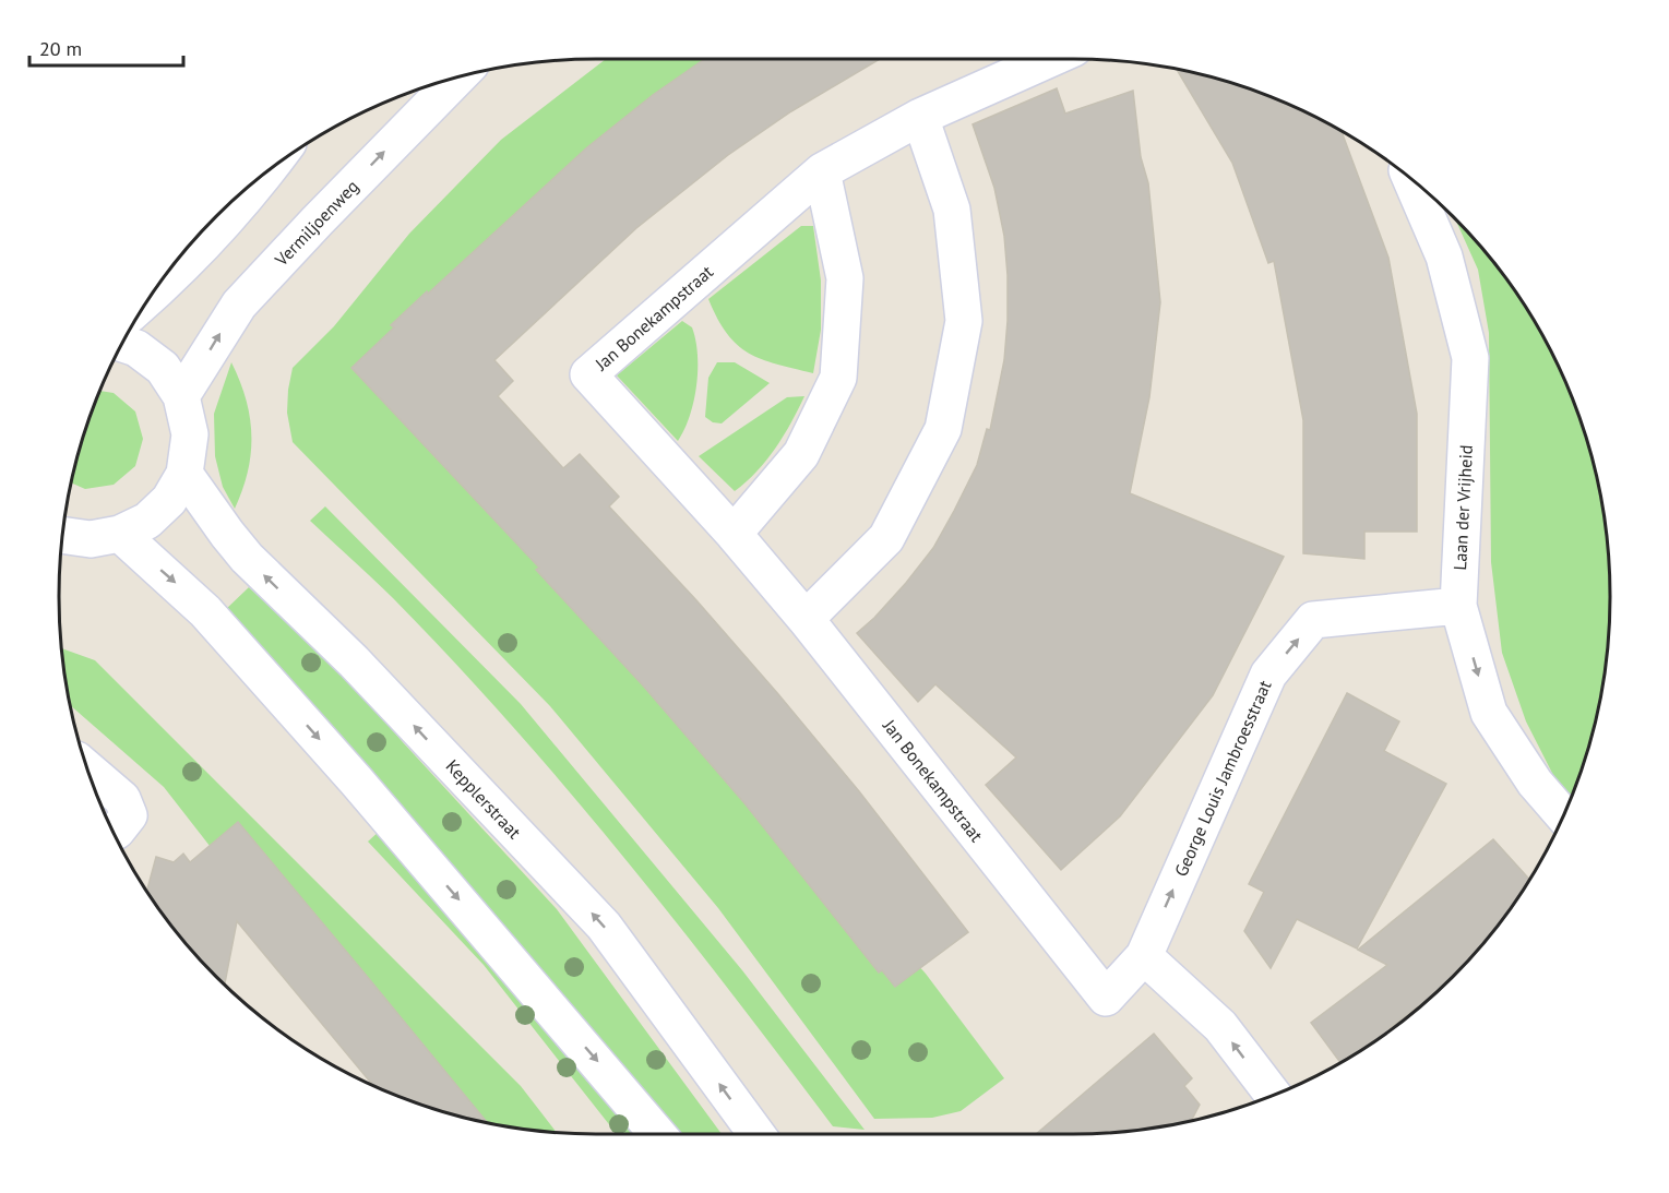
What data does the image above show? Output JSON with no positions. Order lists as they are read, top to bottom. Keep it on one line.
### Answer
{"streets":{"street":["Vermiljoenweg","Jan Bonekampstraat","Laan der Vrijheid","George Louis Jambroesstraat","Kepplerstraat"]},"crossings":[["Jan Bonekampstraat","George Louis Jambroesstraat"],["Laan der Vrijheid","George Louis Jambroesstraat"]],"one_way":["George Louis Jambroesstraat"],"scale_bar":"20 m"}
